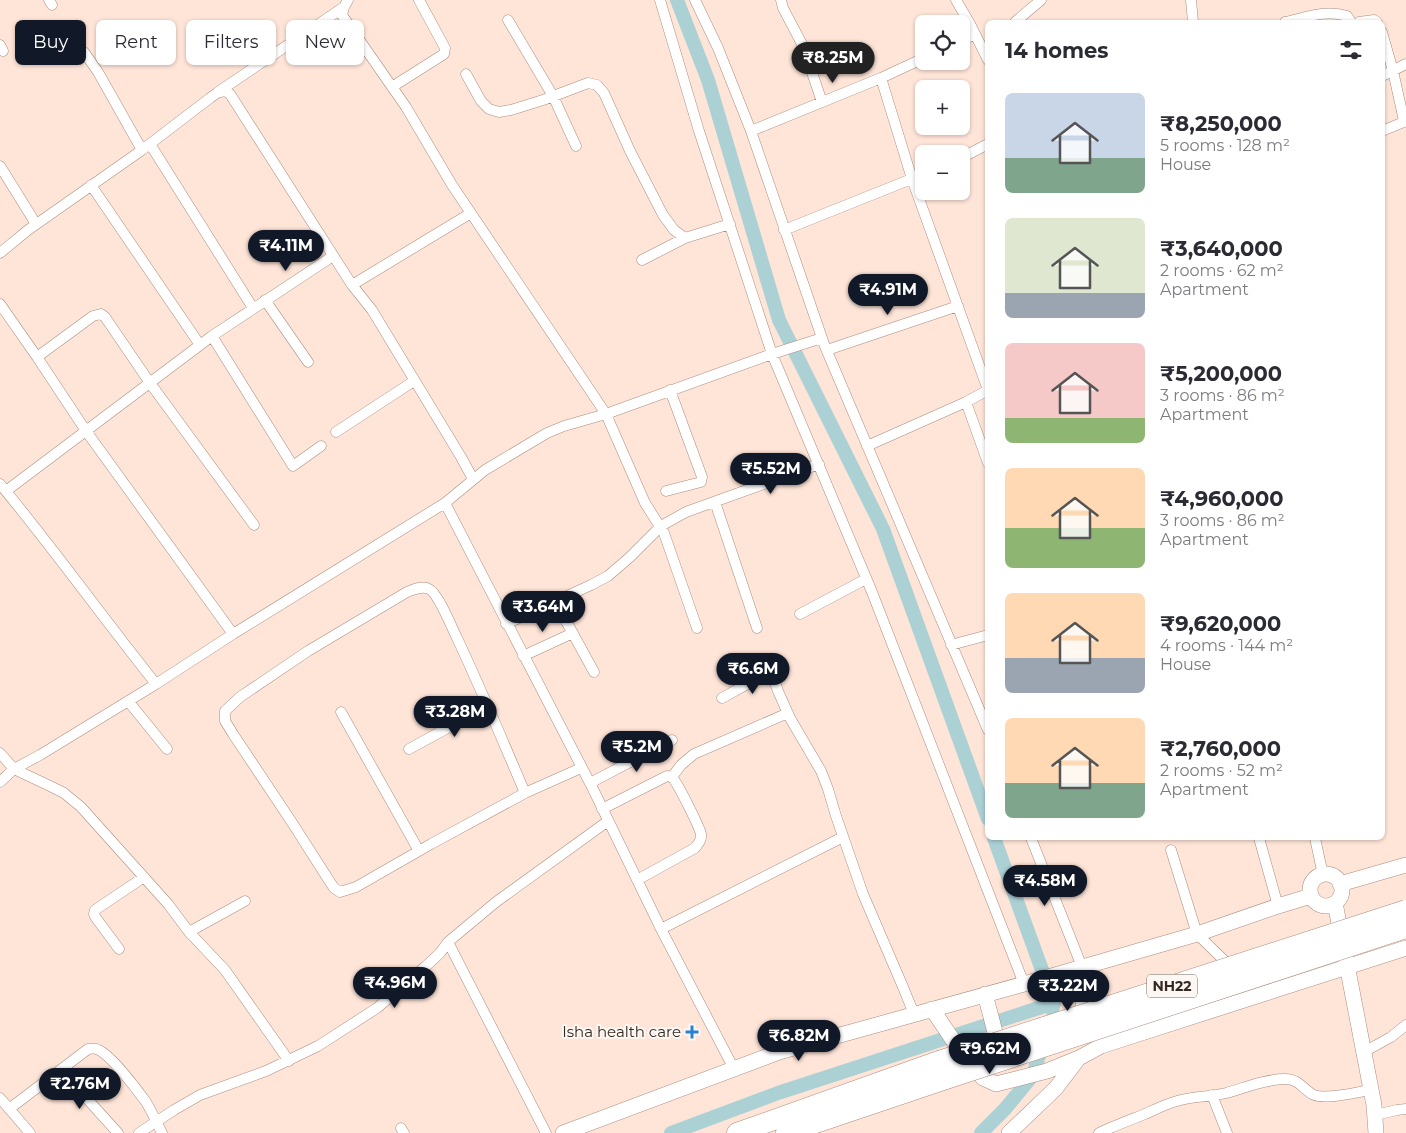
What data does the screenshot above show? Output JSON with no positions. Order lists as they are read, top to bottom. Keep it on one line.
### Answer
{"streets":{"highway":["NH22"]},"places":{"health":["Isha health care"]},"page":{"map_buttons":["+","−"],"chip":["Buy","Rent","Filters","New"],"heading":"14 homes","price":["₹8.25M","₹4.11M","₹4.91M","₹5.52M","₹3.64M","₹6.6M","₹3.28M","₹5.2M","₹4.58M","₹4.96M","₹3.22M","₹6.82M","₹9.62M","₹2.76M"],"list":[{"name":"₹8,250,000","note":"5 rooms · 128 m² · House"},{"name":"₹3,640,000","note":"2 rooms · 62 m² · Apartment"},{"name":"₹5,200,000","note":"3 rooms · 86 m² · Apartment"},{"name":"₹4,960,000","note":"3 rooms · 86 m² · Apartment"},{"name":"₹9,620,000","note":"4 rooms · 144 m² · House"},{"name":"₹2,760,000","note":"2 rooms · 52 m² · Apartment"}]}}
